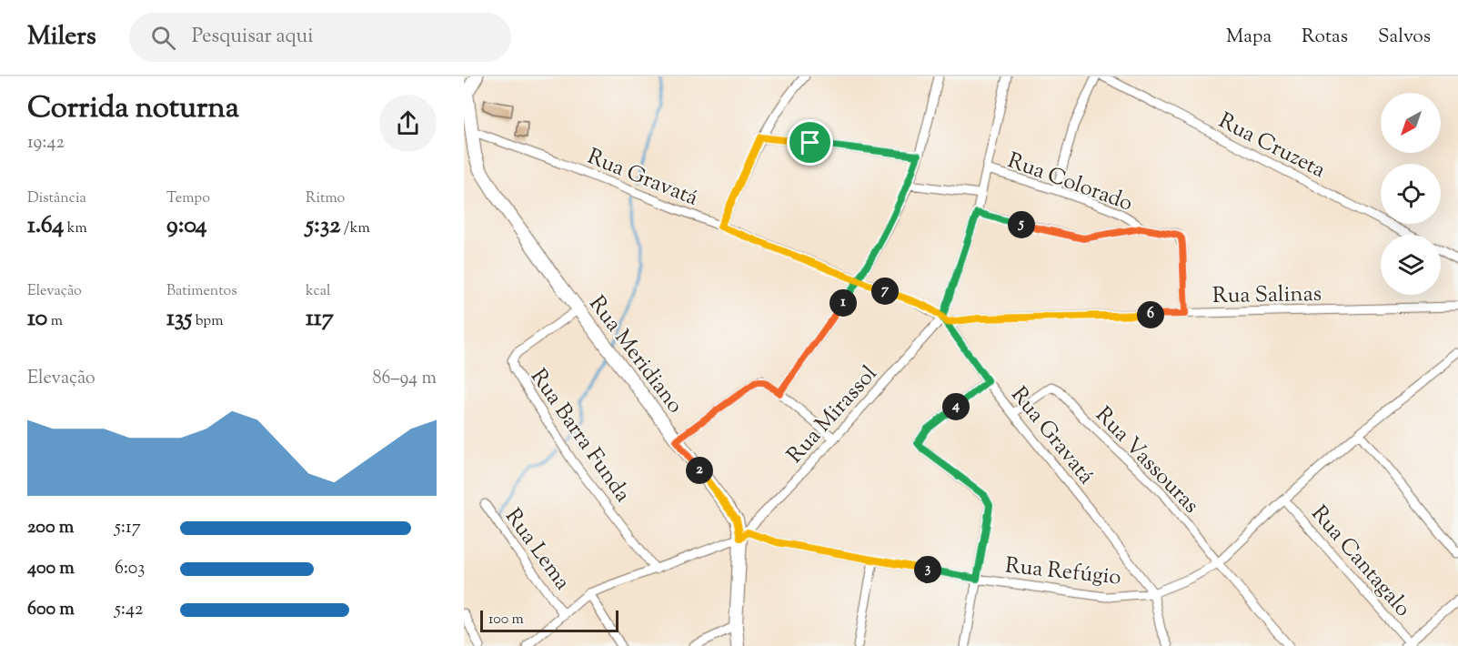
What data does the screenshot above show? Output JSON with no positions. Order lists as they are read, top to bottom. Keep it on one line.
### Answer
{"streets":{"street":["Rua Cruzeta","Rua Gravatá","Rua Colorado","Rua Salinas","Rua Meridiano","Rua Mirassol","Rua Barra Funda","Rua Vassouras","Rua Lema","Rua Cantagalo","Rua Refúgio"]},"crossings":[["Rua Gravatá","Rua Salinas"],["Rua Gravatá","Rua Meridiano"],["Rua Gravatá","Rua Mirassol"],["Rua Gravatá","Rua Vassouras"],["Rua Gravatá","Rua Refúgio"],["Rua Colorado","Rua Mirassol"],["Rua Salinas","Rua Mirassol"],["Rua Meridiano","Rua Mirassol"],["Rua Meridiano","Rua Barra Funda"],["Rua Meridiano","Rua Refúgio"],["Rua Mirassol","Rua Barra Funda"],["Rua Mirassol","Rua Lema"],["Rua Mirassol","Rua Refúgio"],["Rua Vassouras","Rua Refúgio"],["Rua Cantagalo","Rua Refúgio"]],"scale_bar":"100 m","north":"bottom left","page":{"header":"Milers","search":"Pesquisar aqui","nav":["Mapa","Rotas","Salvos"],"heading":["Corrida noturna","19:42"],"stats":[["Distância","1.64 km"],["Tempo","9:04"],["Ritmo","5:32 /km"],["Elevação","10 m"],["Batimentos","135 bpm"],["kcal","117"]],"pins":["5","7","1","6","4","2","3"],"chart":["Elevação","86–94 m"],"list":[{"name":"200 m","note":"5:17"},{"name":"400 m","note":"6:03"},{"name":"600 m","note":"5:42"}],"scale":"100 m"}}
